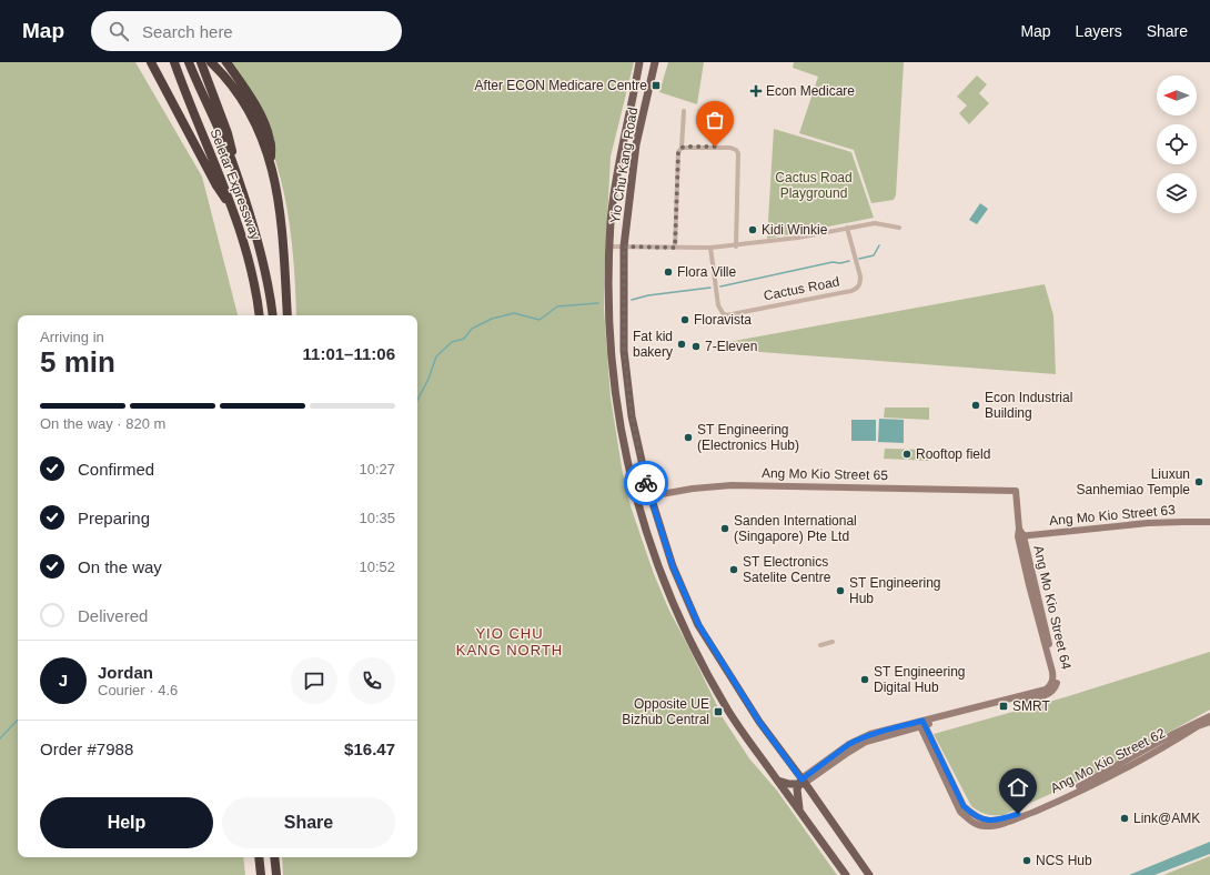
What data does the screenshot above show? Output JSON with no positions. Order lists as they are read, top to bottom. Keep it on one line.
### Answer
{"streets":{"highway":["Seletar Expressway"],"main road":["Yio Chu Kang Road"],"street":["Cactus Road","Ang Mo Kio Street 65","Ang Mo Kio Street 63","Ang Mo Kio Street 64","Ang Mo Kio Street 62"]},"crossings":[["Yio Chu Kang Road","Ang Mo Kio Street 65"],["Yio Chu Kang Road","Ang Mo Kio Street 64"],["Ang Mo Kio Street 65","Ang Mo Kio Street 64"],["Ang Mo Kio Street 63","Ang Mo Kio Street 64"],["Ang Mo Kio Street 64","Ang Mo Kio Street 62"]],"districts":["YIO CHU KANG NORTH"],"parks":["Cactus Road Playground"],"places":{"transit":["After ECON Medicare Centre","SMRT","Opposite UE Bizhub Central"],"health":["Econ Medicare"],"other":["Kidi Winkie","Flora Ville","Floravista","Fat kid bakery","7-Eleven","Econ Industrial Building","ST Engineering (Electronics Hub)","Rooftop field","Liuxun Sanhemiao Temple","Sanden International (Singapore) Pte Ltd","ST Electronics Satelite Centre","ST Engineering Hub","ST Engineering Digital Hub","Link@AMK","NCS Hub"]},"north":"left","page":{"header":"Map","search":"Search here","nav":["Map","Layers","Share"],"heading":["5 min","Arriving in","11:01–11:06"],"panel":["Jordan","Courier · 4.6","Order #7988","$16.47"],"bar":"On the way · 820 m","list":[["Confirmed","10:27"],["Preparing","10:35"],["On the way","10:52"],"Delivered"],"round":"J","buttons":["Help","Share"]}}
